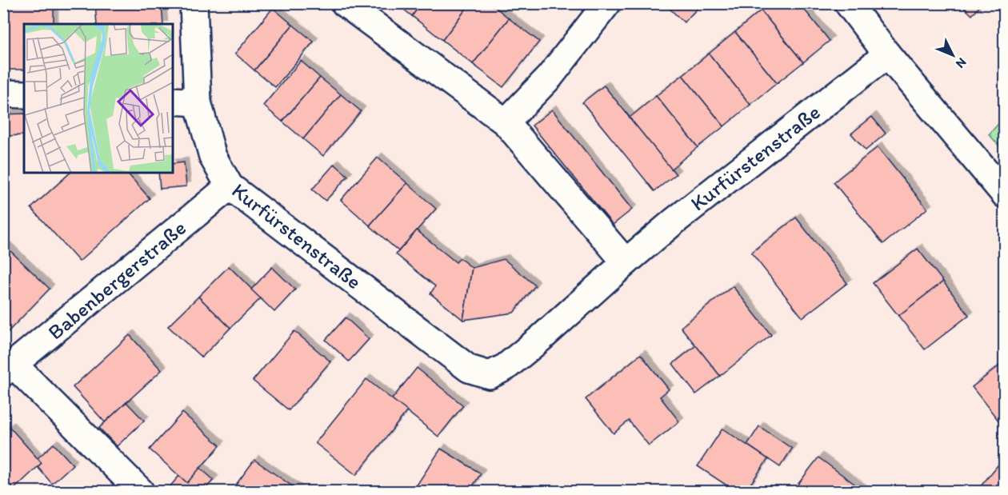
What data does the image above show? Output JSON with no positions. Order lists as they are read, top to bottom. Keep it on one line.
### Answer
{"streets":{"street":["Kurfürstenstraße","Babenbergerstraße"]},"crossings":[["Kurfürstenstraße","Babenbergerstraße"]],"north":"bottom right"}
